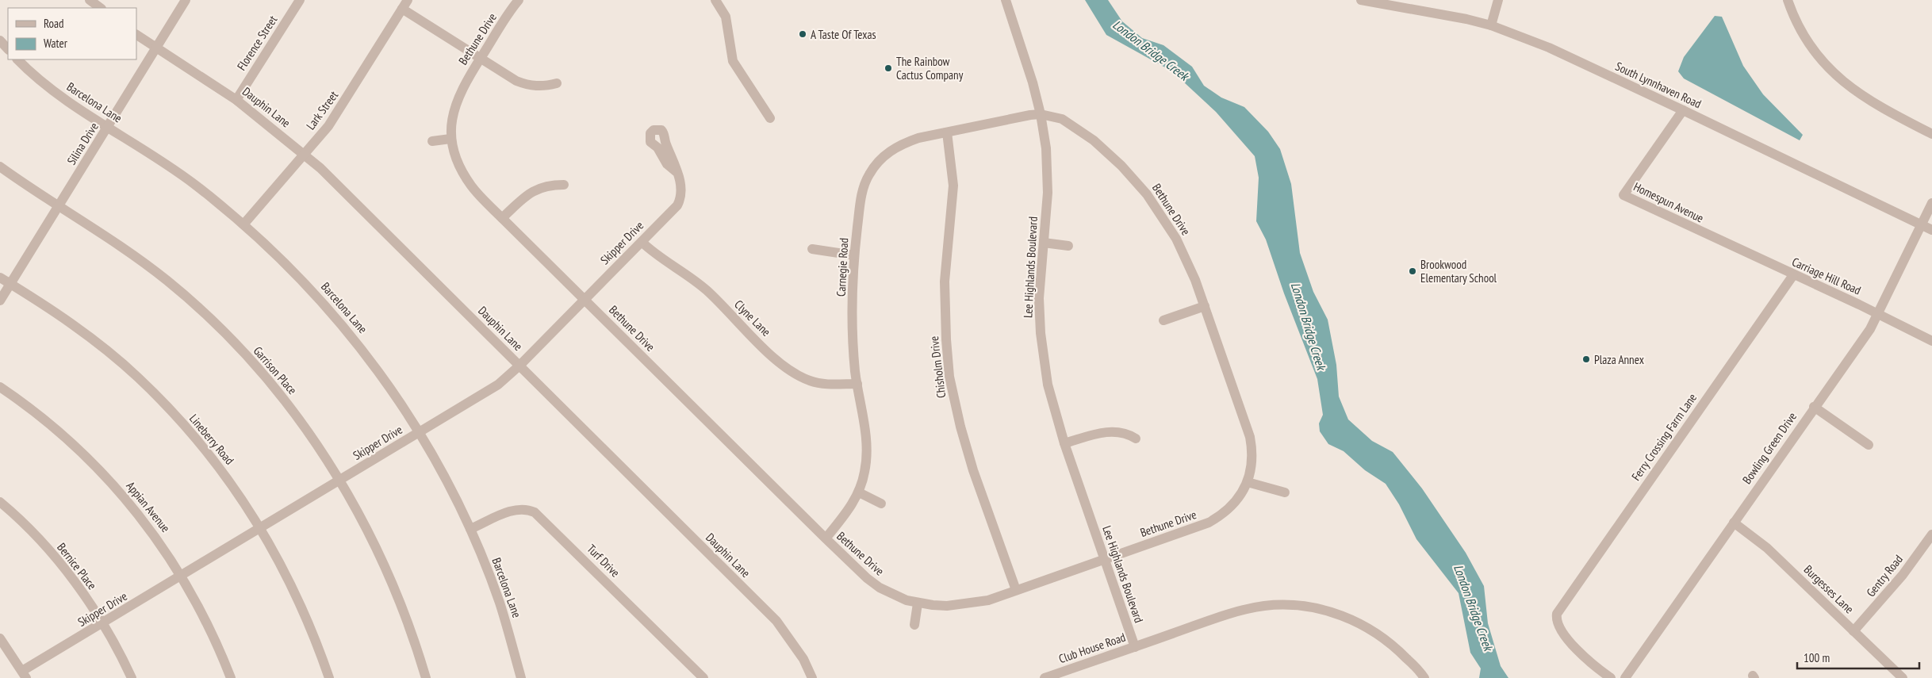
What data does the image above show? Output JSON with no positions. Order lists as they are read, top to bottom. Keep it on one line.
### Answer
{"streets":{"street":["Bethune Drive","Florence Street","South Lynnhaven Road","Barcelona Lane","Dauphin Lane","Lark Street","Silina Drive","Homespun Avenue","Skipper Drive","Carnegie Road","Lee Highlands Boulevard","Carriage Hill Road","Clyne Lane","Chisholm Drive","Garrison Place","Ferry Crossing Farm Lane","Lineberry Road","Bowling Green Drive","Appian Avenue","Turf Drive","Bernice Place","Gentry Road","Burgesses Lane","Club House Road"]},"crossings":[["Bethune Drive","Skipper Drive"],["Bethune Drive","Carnegie Road"],["Bethune Drive","Lee Highlands Boulevard"],["Bethune Drive","Chisholm Drive"],["Florence Street","Dauphin Lane"],["South Lynnhaven Road","Homespun Avenue"],["South Lynnhaven Road","Bowling Green Drive"],["Barcelona Lane","Lark Street"],["Barcelona Lane","Silina Drive"],["Barcelona Lane","Skipper Drive"],["Barcelona Lane","Turf Drive"],["Dauphin Lane","Lark Street"],["Dauphin Lane","Silina Drive"],["Dauphin Lane","Skipper Drive"],["Silina Drive","Garrison Place"],["Silina Drive","Lineberry Road"],["Homespun Avenue","Carriage Hill Road"],["Skipper Drive","Clyne Lane"],["Skipper Drive","Garrison Place"],["Skipper Drive","Lineberry Road"],["Skipper Drive","Appian Avenue"],["Skipper Drive","Bernice Place"],["Carnegie Road","Lee Highlands Boulevard"],["Carnegie Road","Clyne Lane"],["Carnegie Road","Chisholm Drive"],["Lee Highlands Boulevard","Club House Road"],["Carriage Hill Road","Ferry Crossing Farm Lane"],["Carriage Hill Road","Bowling Green Drive"],["Bowling Green Drive","Burgesses Lane"],["Gentry Road","Burgesses Lane"]],"water":["London Bridge Creek"],"places":["A Taste Of Texas","The Rainbow Cactus Company","Brookwood Elementary School","Plaza Annex"],"legend":["Road","Water"],"scale_bar":"100 m"}
